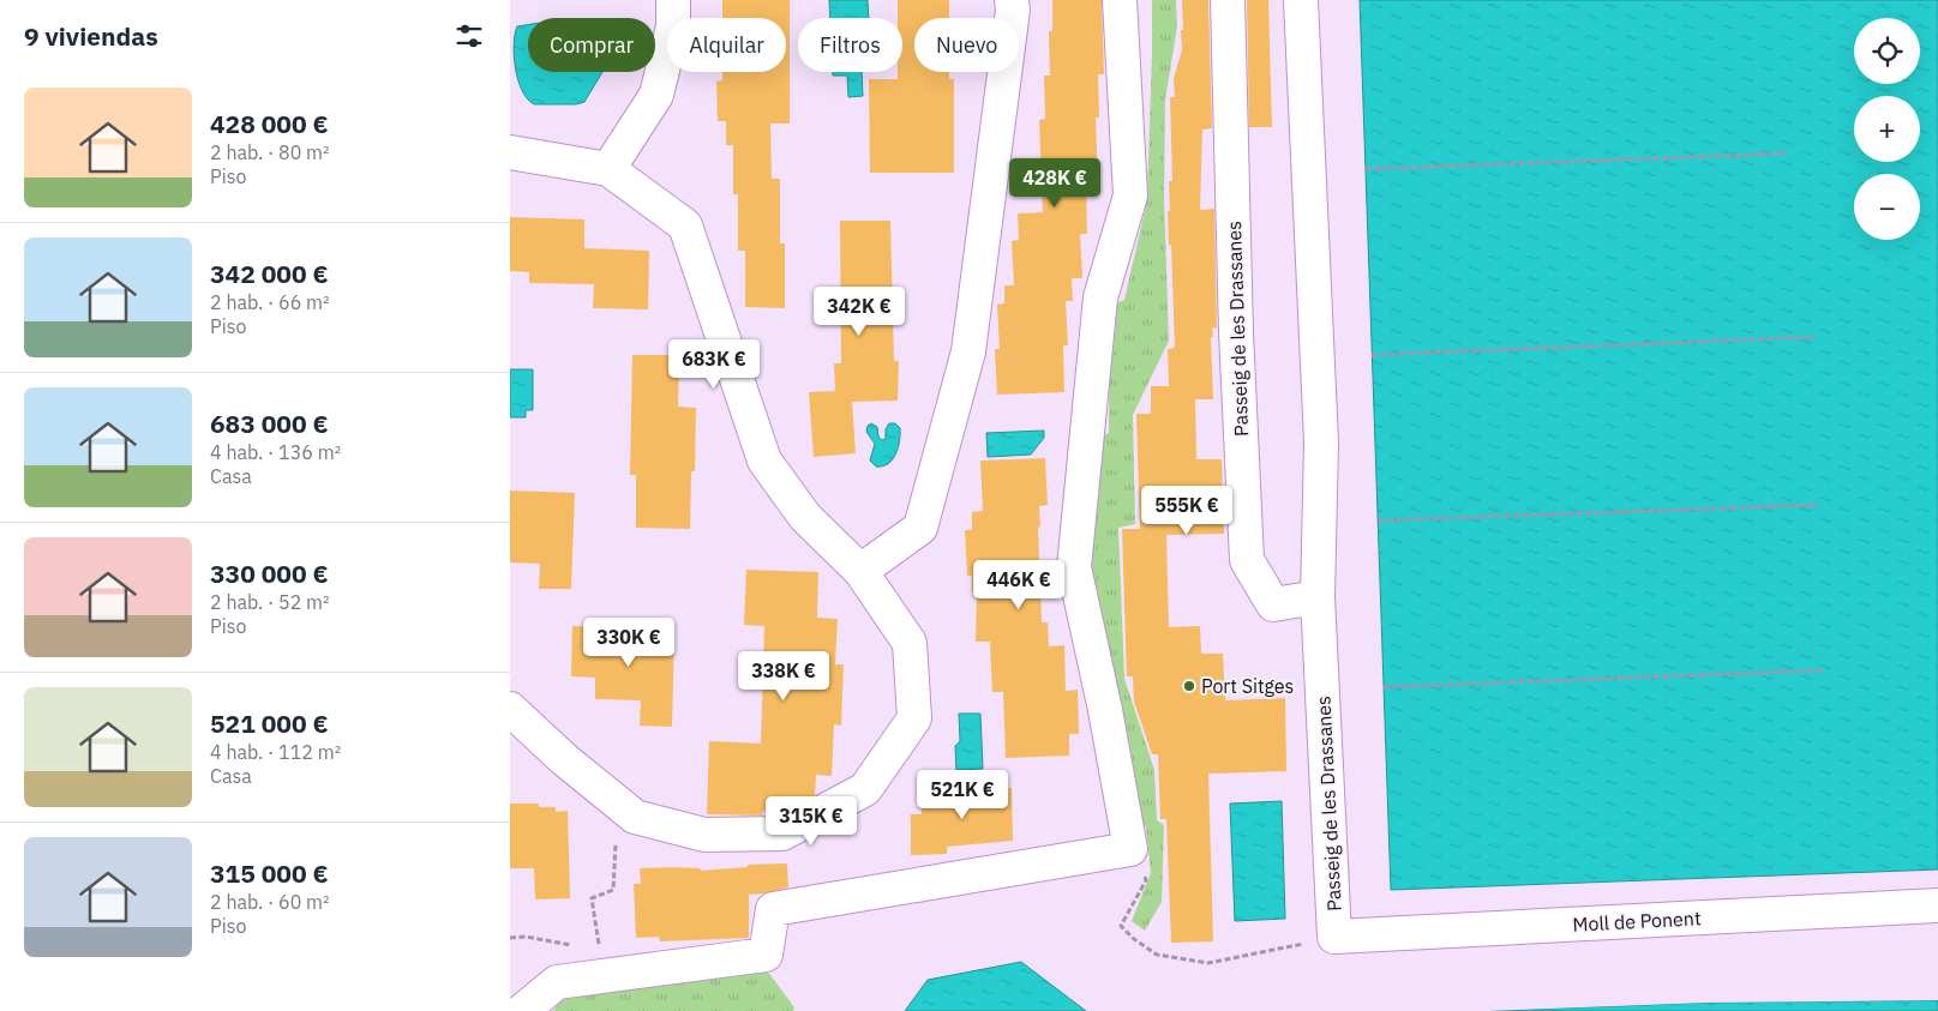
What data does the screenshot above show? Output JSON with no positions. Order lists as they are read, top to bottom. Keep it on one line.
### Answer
{"streets":{"street":["Passeig de les Drassanes","Moll de Ponent"]},"crossings":[["Passeig de les Drassanes","Moll de Ponent"]],"places":["Port Sitges"],"page":{"heading":"9 viviendas","map_buttons":["+","−"],"chip":["Comprar","Alquilar","Filtros","Nuevo"],"list":[{"name":"428 000 €","note":"2 hab. · 80 m² · Piso"},{"name":"342 000 €","note":"2 hab. · 66 m² · Piso"},{"name":"683 000 €","note":"4 hab. · 136 m² · Casa"},{"name":"330 000 €","note":"2 hab. · 52 m² · Piso"},{"name":"521 000 €","note":"4 hab. · 112 m² · Casa"},{"name":"315 000 €","note":"2 hab. · 60 m² · Piso"}],"price":["428K €","342K €","683K €","555K €","446K €","330K €","338K €","521K €","315K €"]}}
